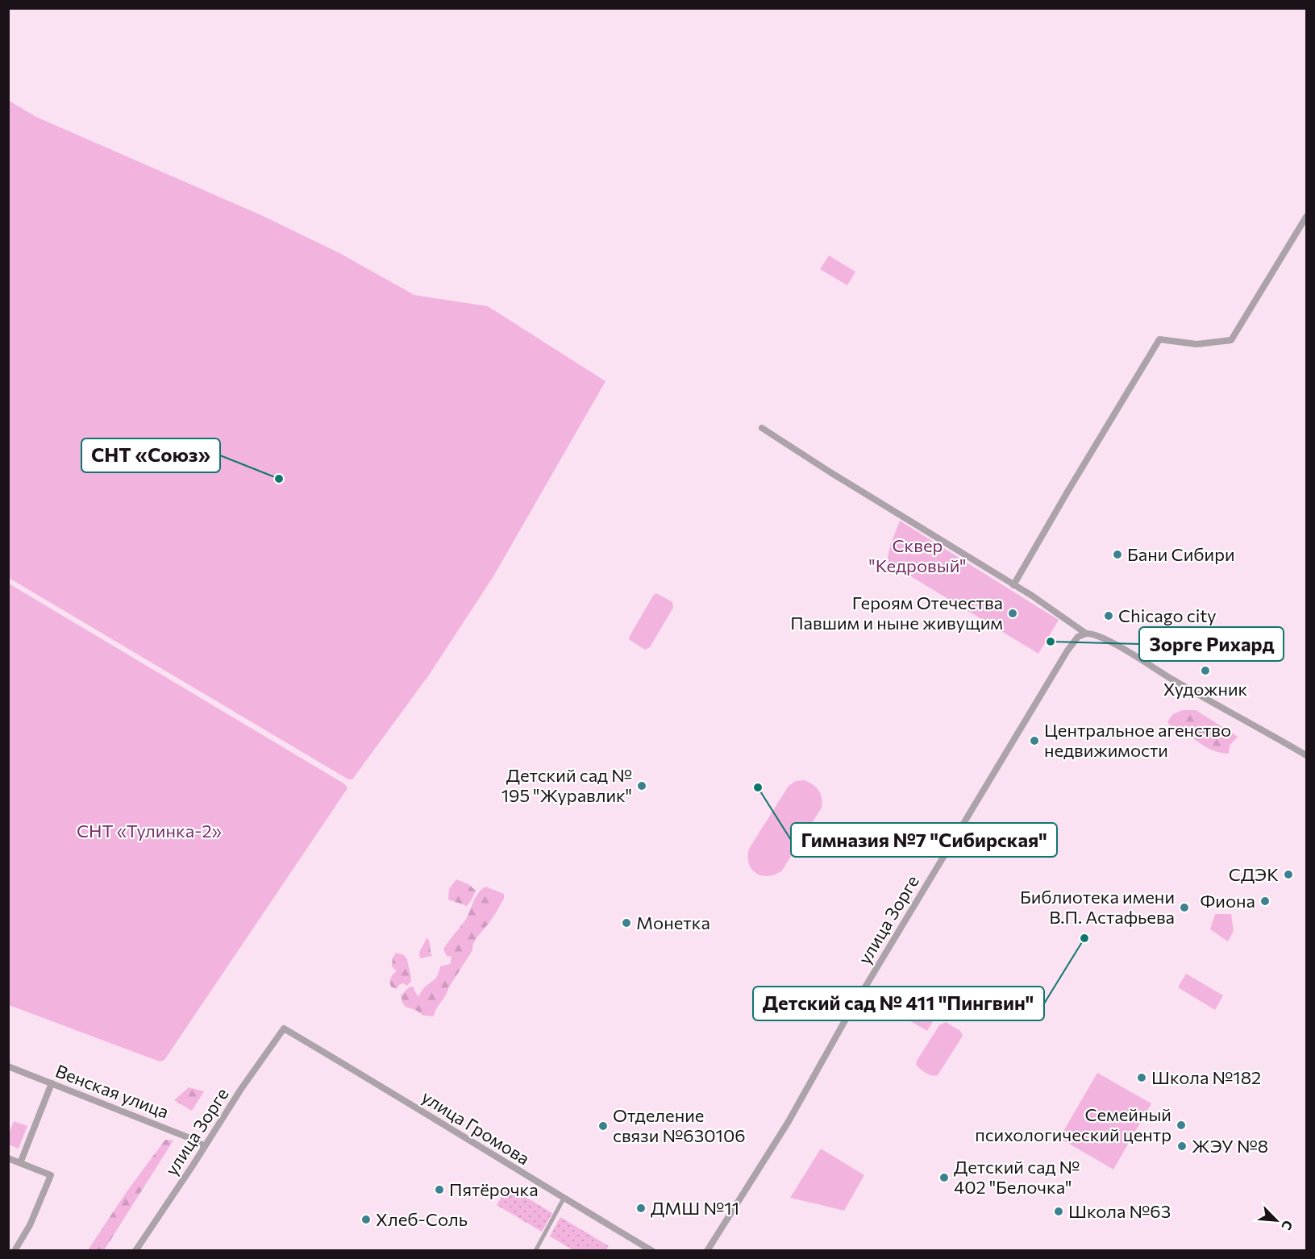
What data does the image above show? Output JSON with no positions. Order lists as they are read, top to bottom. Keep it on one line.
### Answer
{"streets":{"street":["улица Зорге","Венская улица","улица Громова"]},"crossings":[["улица Зорге","Венская улица"],["улица Зорге","улица Громова"]],"parks":["Сквер \"Кедровый\"","СНТ «Тулинка-2»"],"places":["СНТ «Союз»","Бани Сибири","Героям Отечества Павшим и ныне живущим","Chicago city","Зорге Рихард","Художник","Центральное агенство недвижимости","Детский сад № 195 \"Журавлик\"","Гимназия №7 \"Сибирская\"","СДЭК","Фиона","Библиотека имени В.П. Астафьева","Монетка","Детский сад № 411 \"Пингвин\"","Школа №182","Семейный психологический центр","Отделение связи №630106","ЖЭУ №8","Детский сад № 402 \"Белочка\"","Пятёрочка","ДМШ №11","Школа №63","Хлеб-Соль"],"north":"bottom right"}
